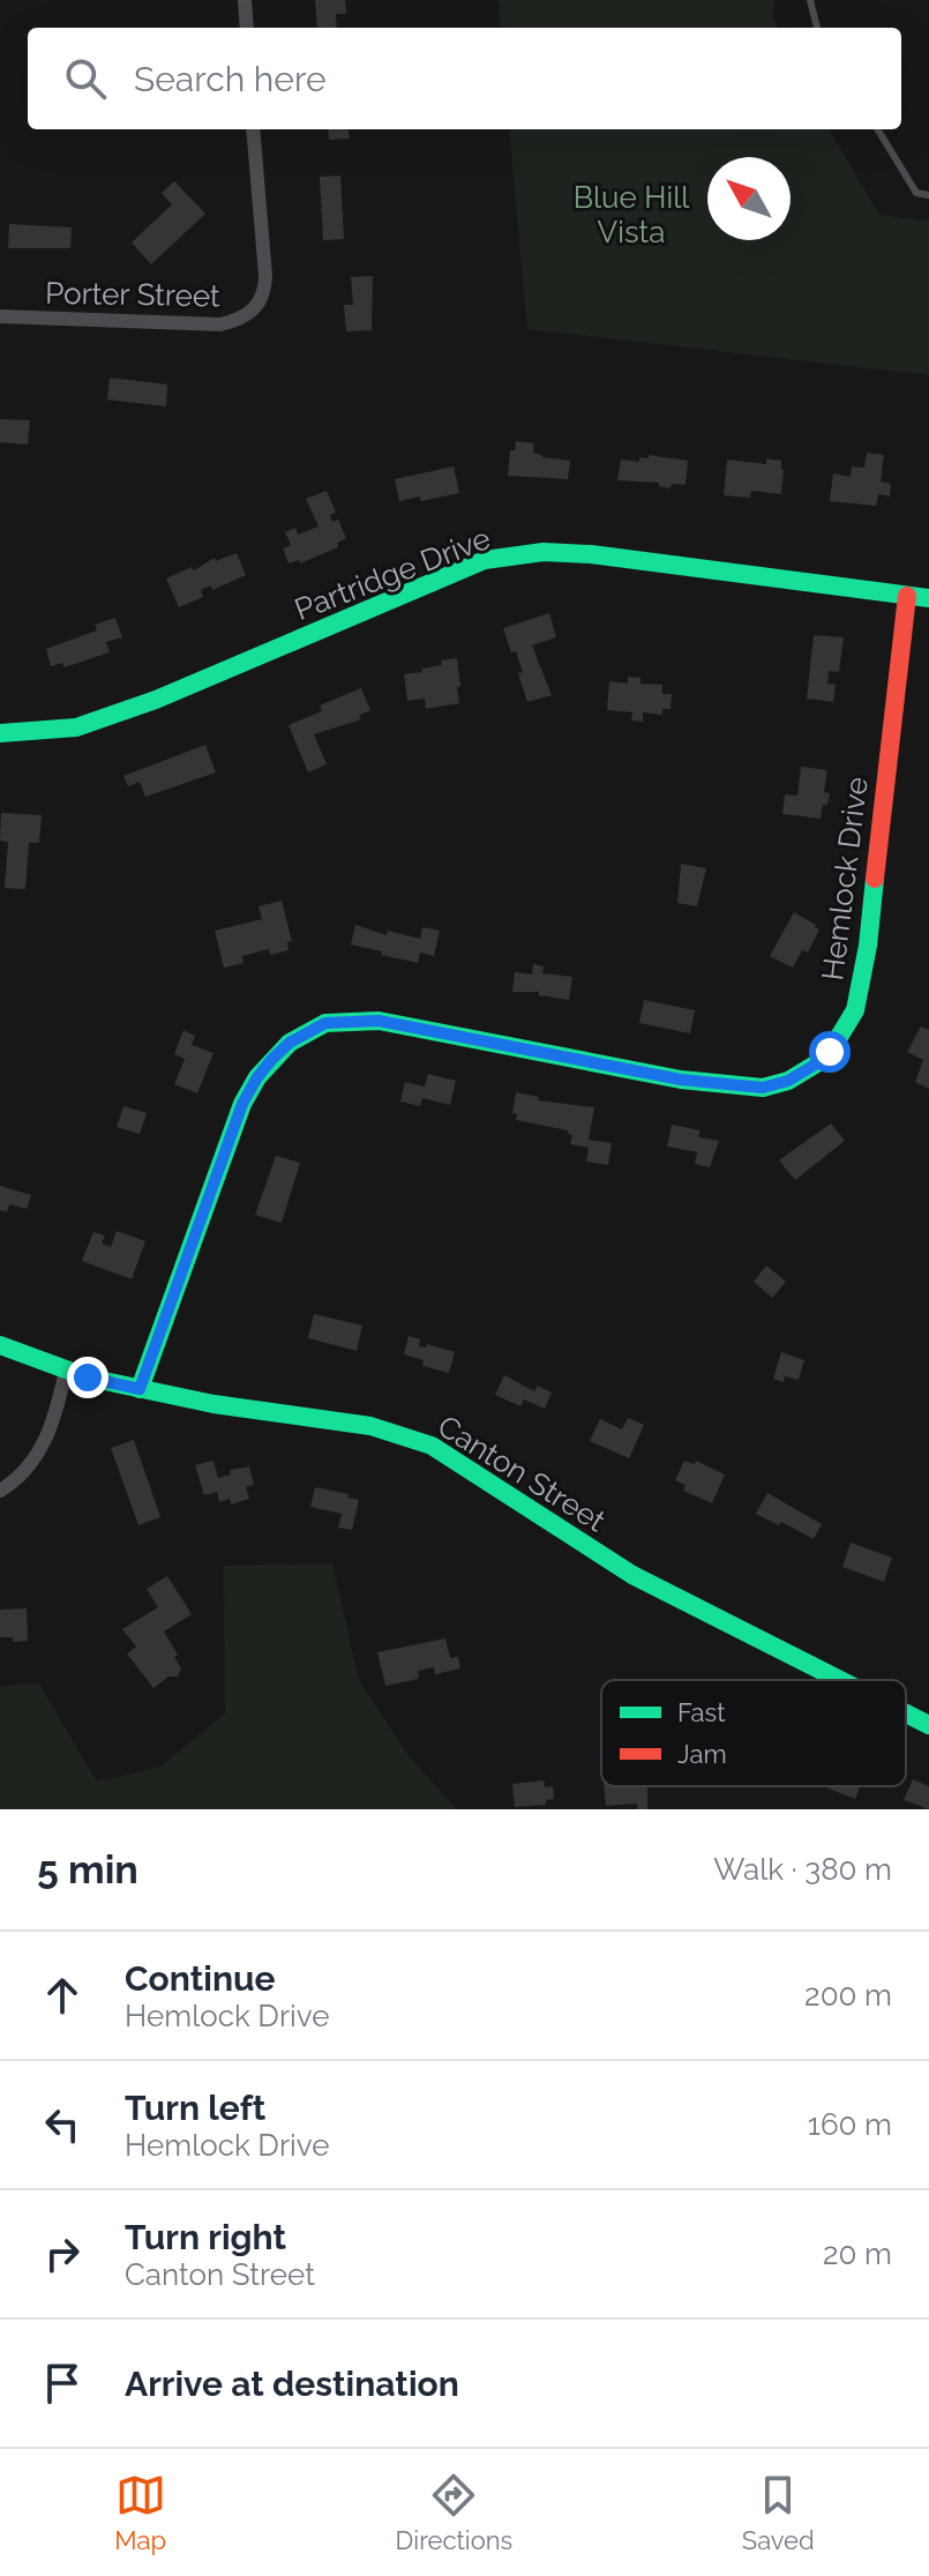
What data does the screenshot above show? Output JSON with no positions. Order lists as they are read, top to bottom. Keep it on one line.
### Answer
{"streets":{"street":["Porter Street","Partridge Drive","Hemlock Drive","Canton Street"]},"crossings":[["Partridge Drive","Hemlock Drive"],["Hemlock Drive","Canton Street"]],"parks":["Blue Hill Vista"],"legend":["Fast","Jam"],"north":"top left","page":{"search":"Search here","heading":["5 min","Walk · 380 m"],"list":[["Continue","Hemlock Drive","200 m"],["Turn left","Hemlock Drive","160 m"],["Turn right","Canton Street","20 m"],"Arrive at destination"],"nav":["Map","Directions","Saved"]}}
